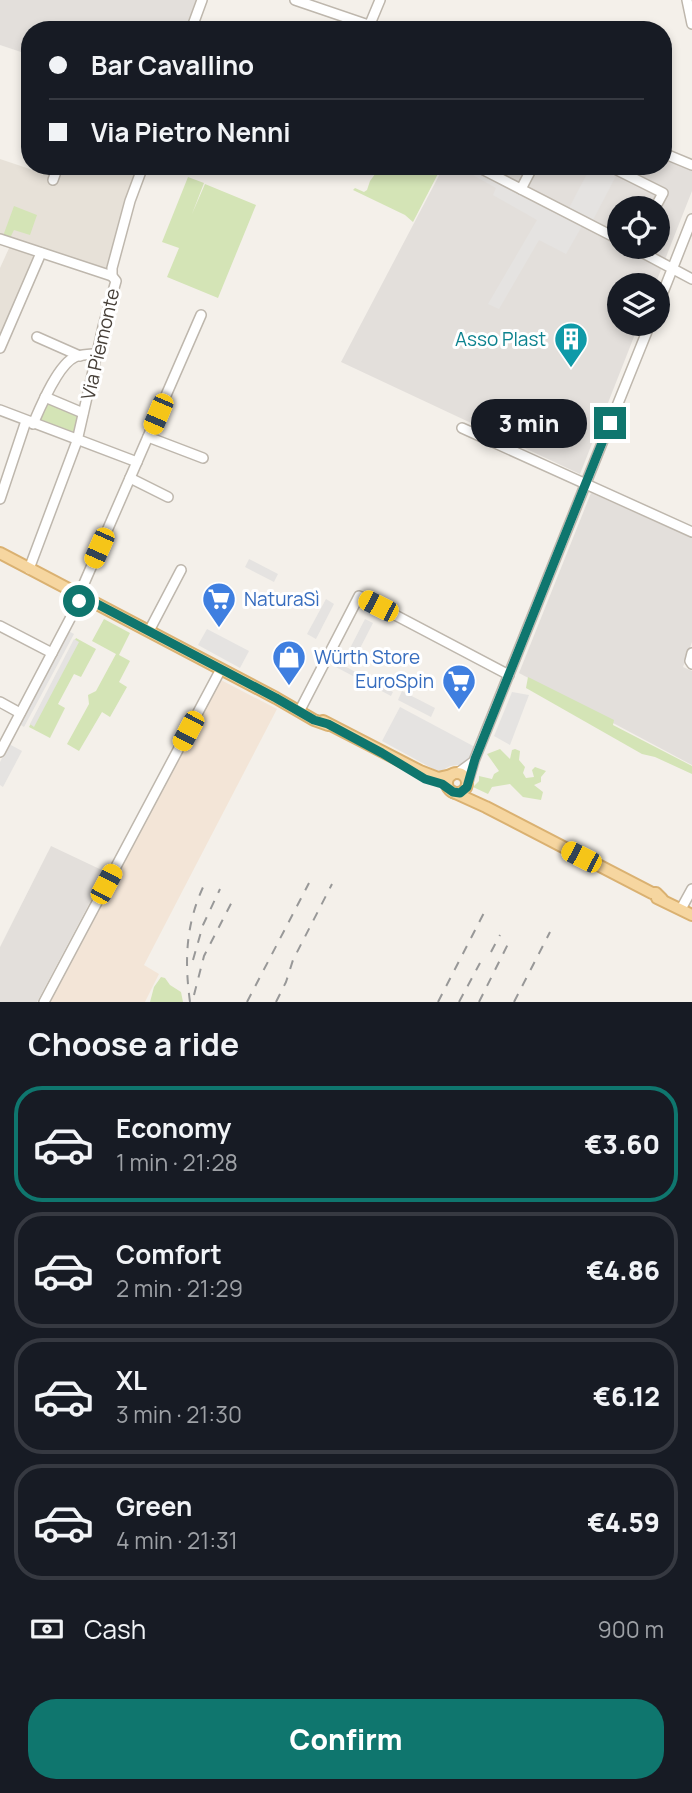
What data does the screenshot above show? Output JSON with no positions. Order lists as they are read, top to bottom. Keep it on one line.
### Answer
{"streets":{"street":["Via Piemonte"]},"places":{"building":["Asso Plast"],"supermarket":["NaturaSì","EuroSpin"],"shop":["Würth Store"]},"page":{"banner":["Bar Cavallino","Via Pietro Nenni"],"bubble":"3 min","heading":"Choose a ride","list":[{"name":"Economy","note":"1 min · 21:28","value":"€3.60"},{"name":"Comfort","note":"2 min · 21:29","value":"€4.86"},{"name":"XL","note":"3 min · 21:30","value":"€6.12"},{"name":"Green","note":"4 min · 21:31","value":"€4.59"}],"pay":["Cash","900 m"],"buttons":"Confirm"}}
